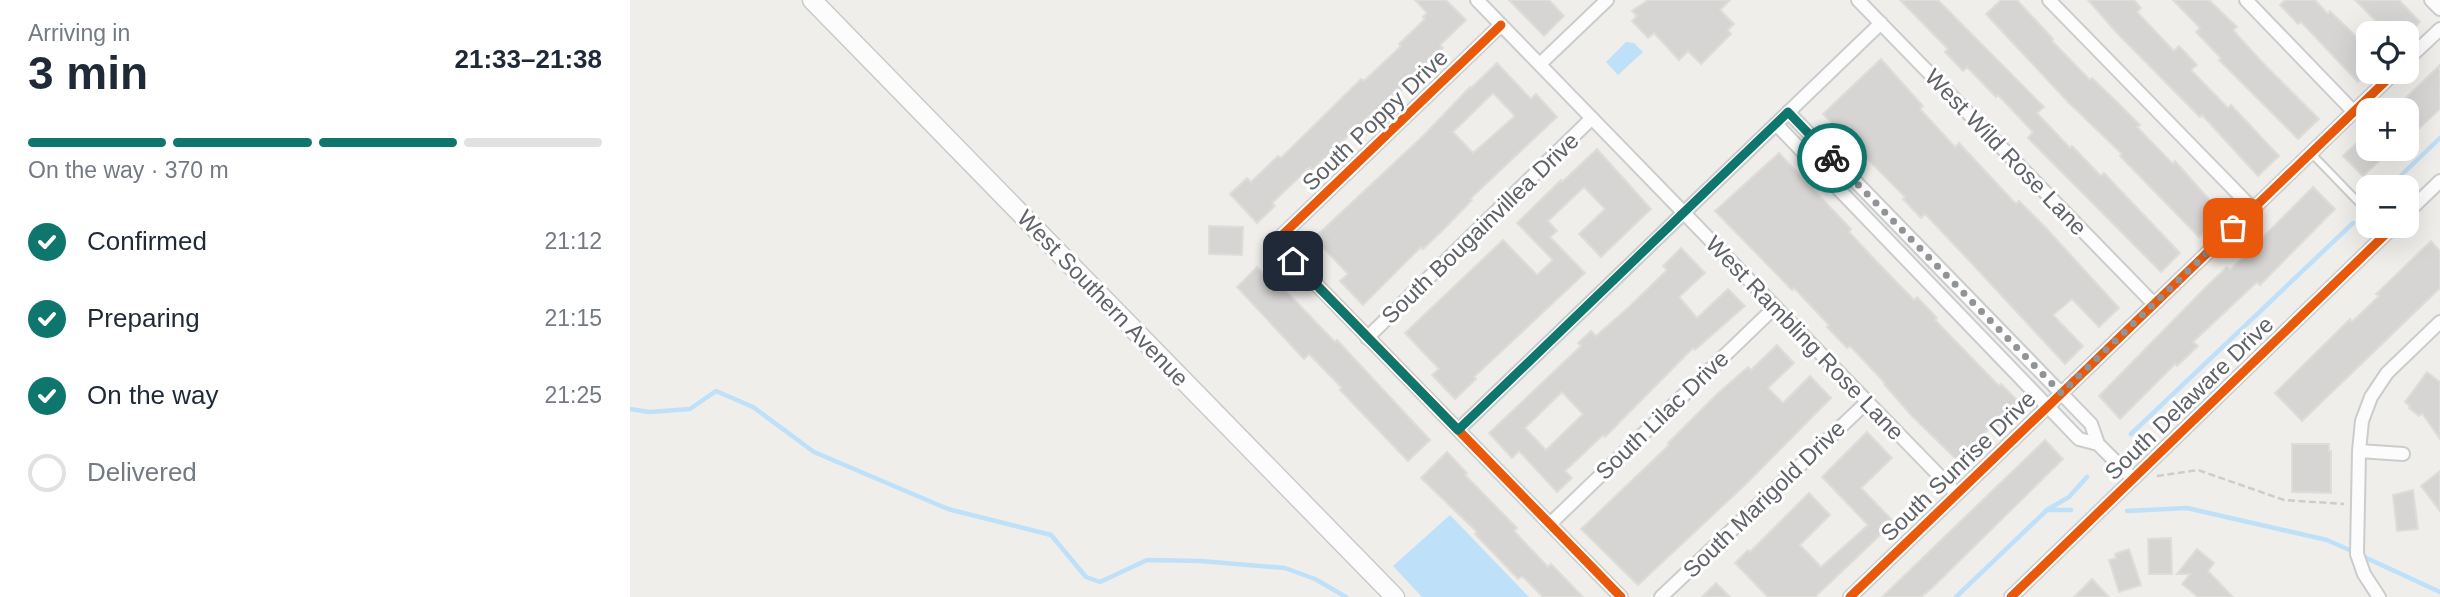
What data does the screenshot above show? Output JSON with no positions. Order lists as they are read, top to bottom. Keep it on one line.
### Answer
{"streets":{"main road":["West Southern Avenue"],"street":["South Poppy Drive","West Wild Rose Lane","South Bougainvillea Drive","West Rambling Rose Lane","South Delaware Drive","South Lilac Drive","South Sunrise Drive","South Marigold Drive"]},"crossings":[["South Poppy Drive","South Bougainvillea Drive"],["South Poppy Drive","West Rambling Rose Lane"],["West Wild Rose Lane","South Sunrise Drive"],["South Bougainvillea Drive","West Rambling Rose Lane"],["West Rambling Rose Lane","South Lilac Drive"],["West Rambling Rose Lane","South Sunrise Drive"],["West Rambling Rose Lane","South Marigold Drive"]],"page":{"heading":["3 min","Arriving in","21:33–21:38"],"map_buttons":["+","−"],"bar":"On the way · 370 m","list":[["Confirmed","21:12"],["Preparing","21:15"],["On the way","21:25"],"Delivered"]}}
